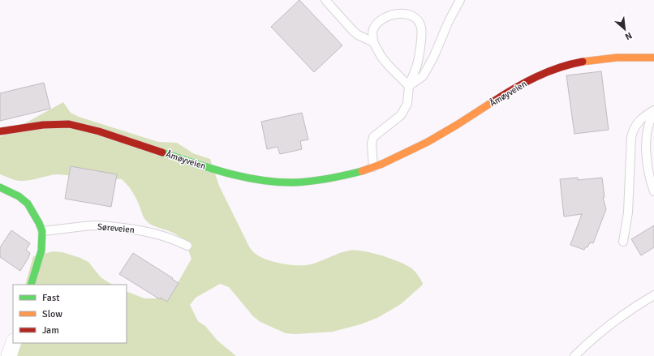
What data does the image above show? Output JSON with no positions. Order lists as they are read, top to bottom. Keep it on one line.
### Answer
{"streets":{"main road":["Åmøyveien"],"lane":["Søreveien"]},"legend":["Fast","Slow","Jam"],"north":"bottom right"}
